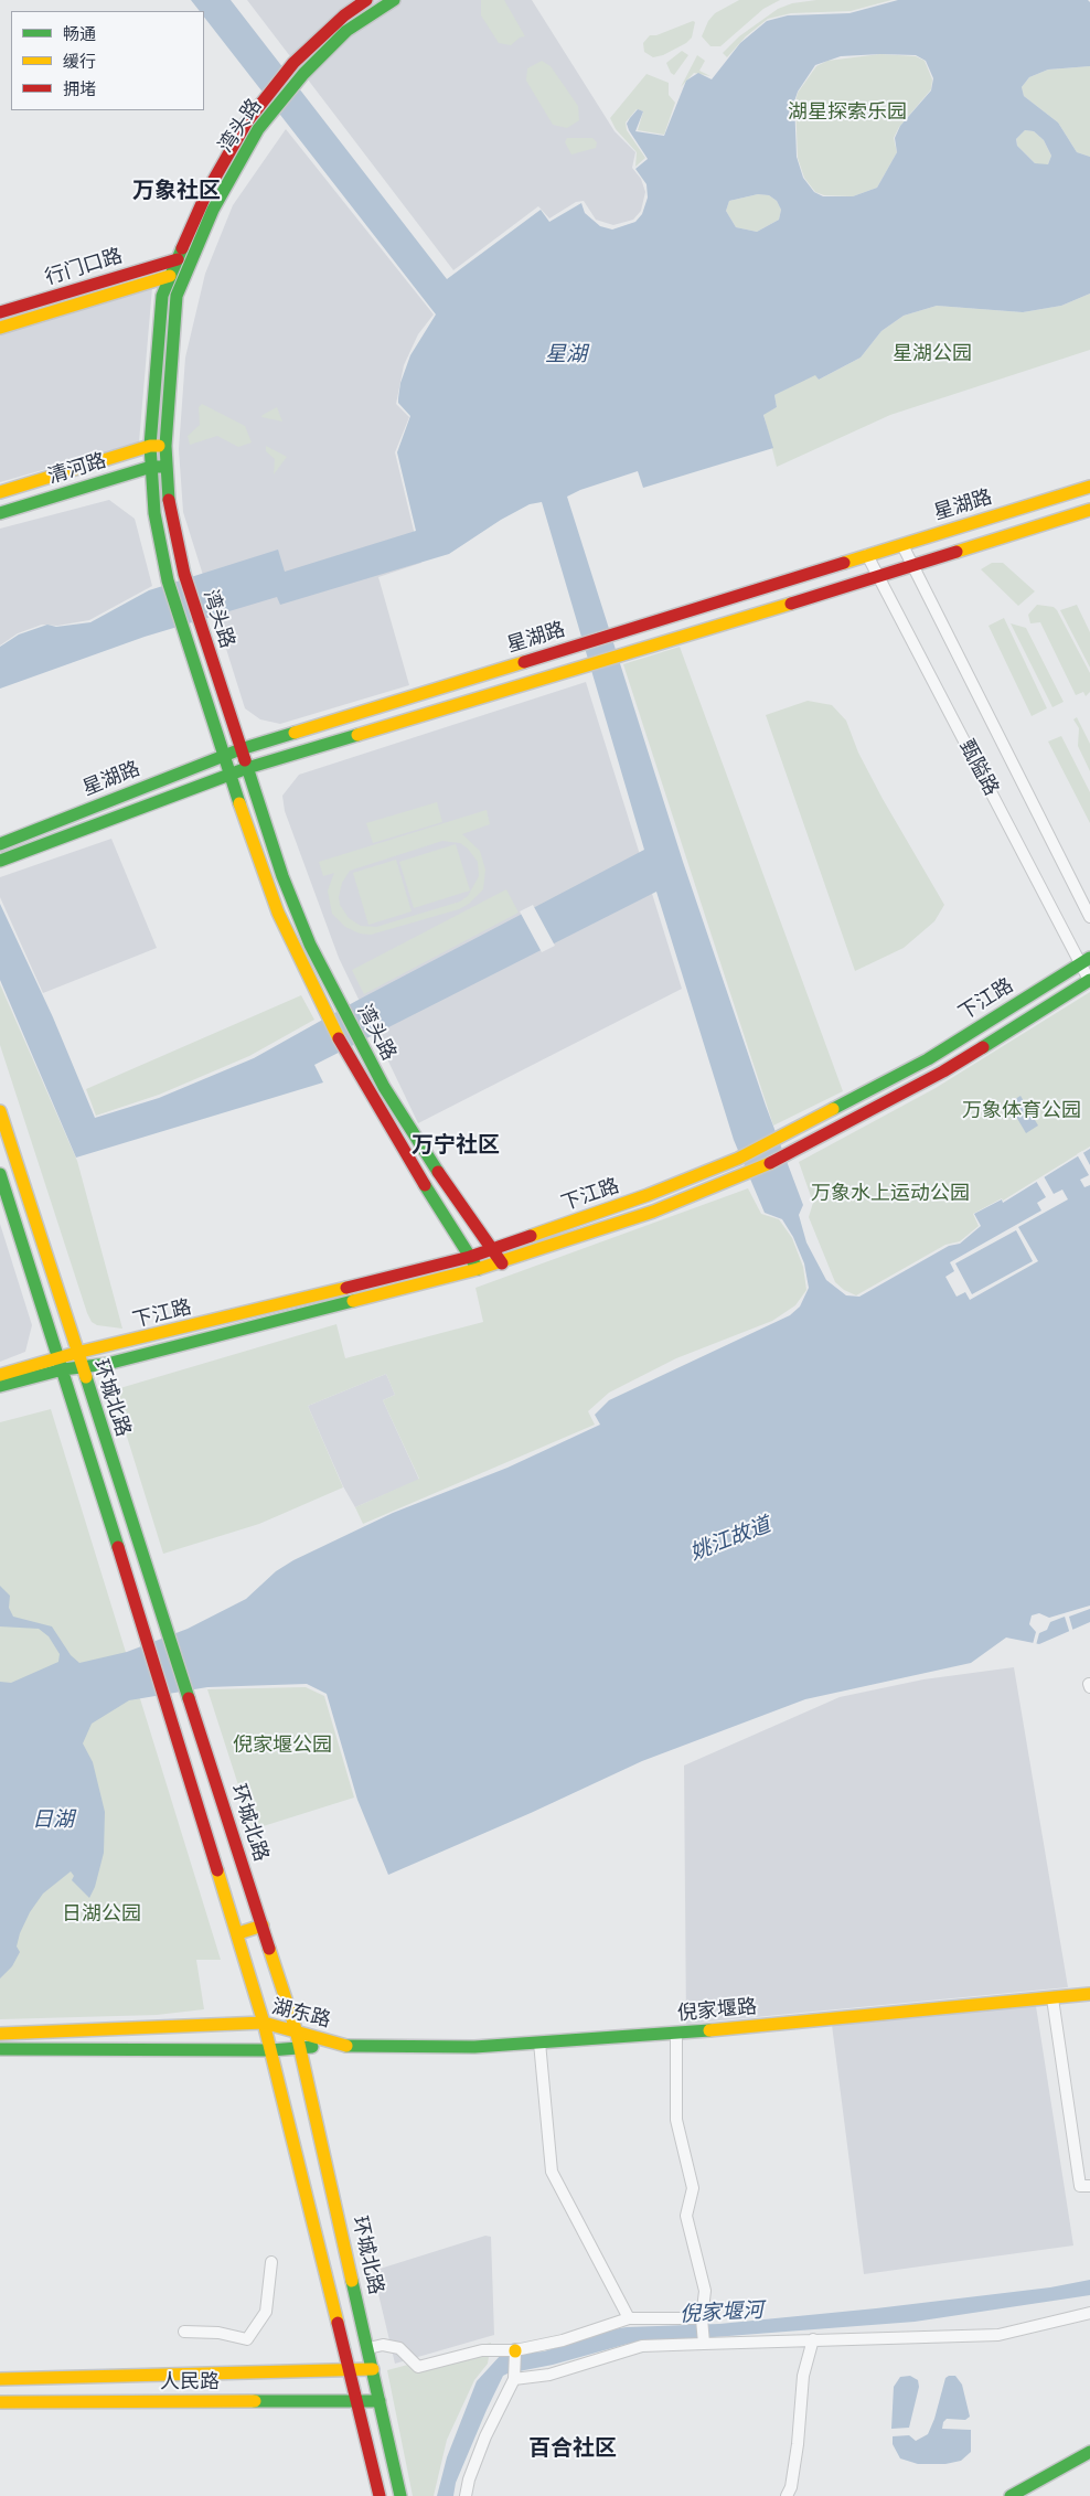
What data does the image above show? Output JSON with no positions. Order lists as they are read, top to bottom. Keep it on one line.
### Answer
{"streets":{"main road":["湾头路","行门口路","清河路","星湖路","下江路","环城北路","倪家堰路","湖东路","人民路"],"street":["甄隘路"]},"crossings":[["湾头路","行门口路"],["湾头路","清河路"],["湾头路","星湖路"],["湾头路","下江路"],["星湖路","甄隘路"],["甄隘路","下江路"],["下江路","环城北路"],["环城北路","湖东路"],["环城北路","人民路"],["倪家堰路","湖东路"]],"districts":["万象社区","万宁社区","百合社区"],"water":["星湖","姚江故道","日湖","倪家堰河"],"parks":["湖星探索乐园","星湖公园","万象体育公园","万象水上运动公园","倪家堰公园","日湖公园"],"legend":["畅通","缓行","拥堵"]}
